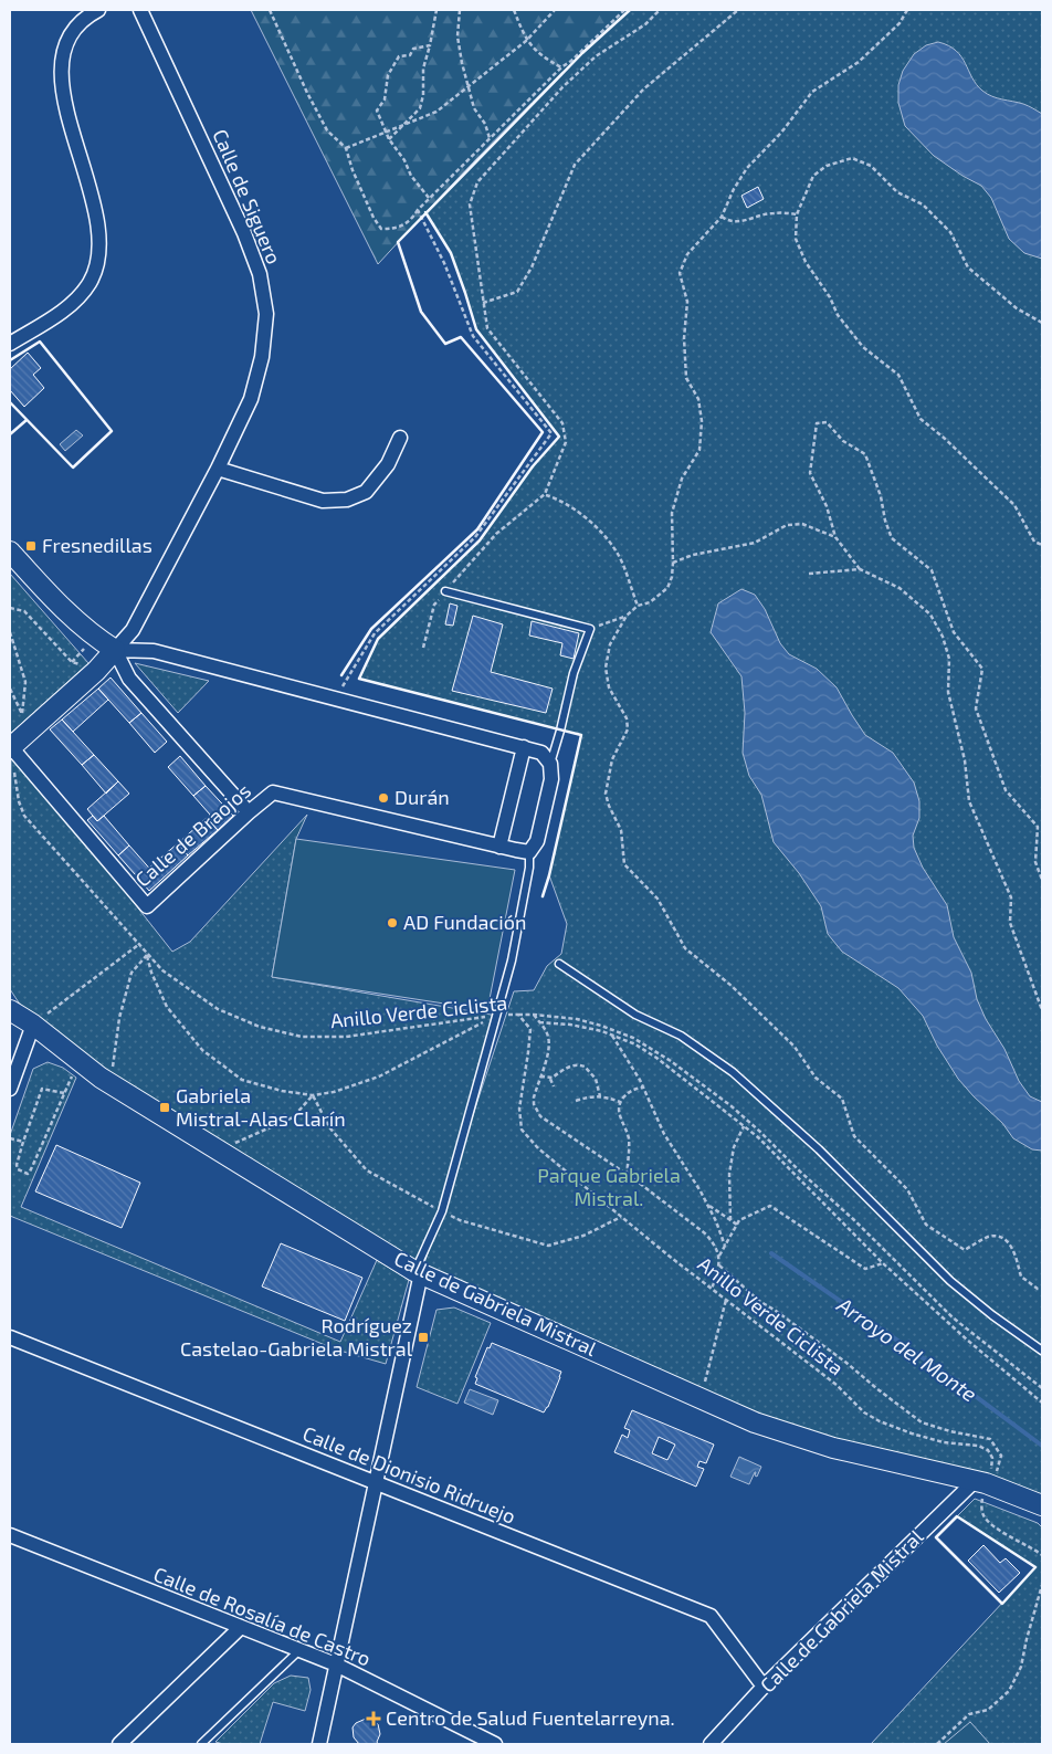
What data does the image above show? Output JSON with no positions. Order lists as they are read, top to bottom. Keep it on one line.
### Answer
{"streets":{"street":["Calle de Siguero","Calle de Braojos","Calle de Gabriela Mistral","Calle de Dionisio Ridruejo","Calle de Rosalía de Castro"],"path":["Anillo Verde Ciclista"]},"crossings":[["Anillo Verde Ciclista","Calle de Gabriela Mistral"],["Calle de Gabriela Mistral","Calle de Dionisio Ridruejo"]],"water":["Arroyo del Monte"],"parks":["Parque Gabriela Mistral."],"places":{"transit":["Fresnedillas","Gabriela Mistral-Alas Clarín","Rodríguez Castelao-Gabriela Mistral"],"other":["Durán","AD Fundación"],"health":["Centro de Salud Fuentelarreyna."]}}
